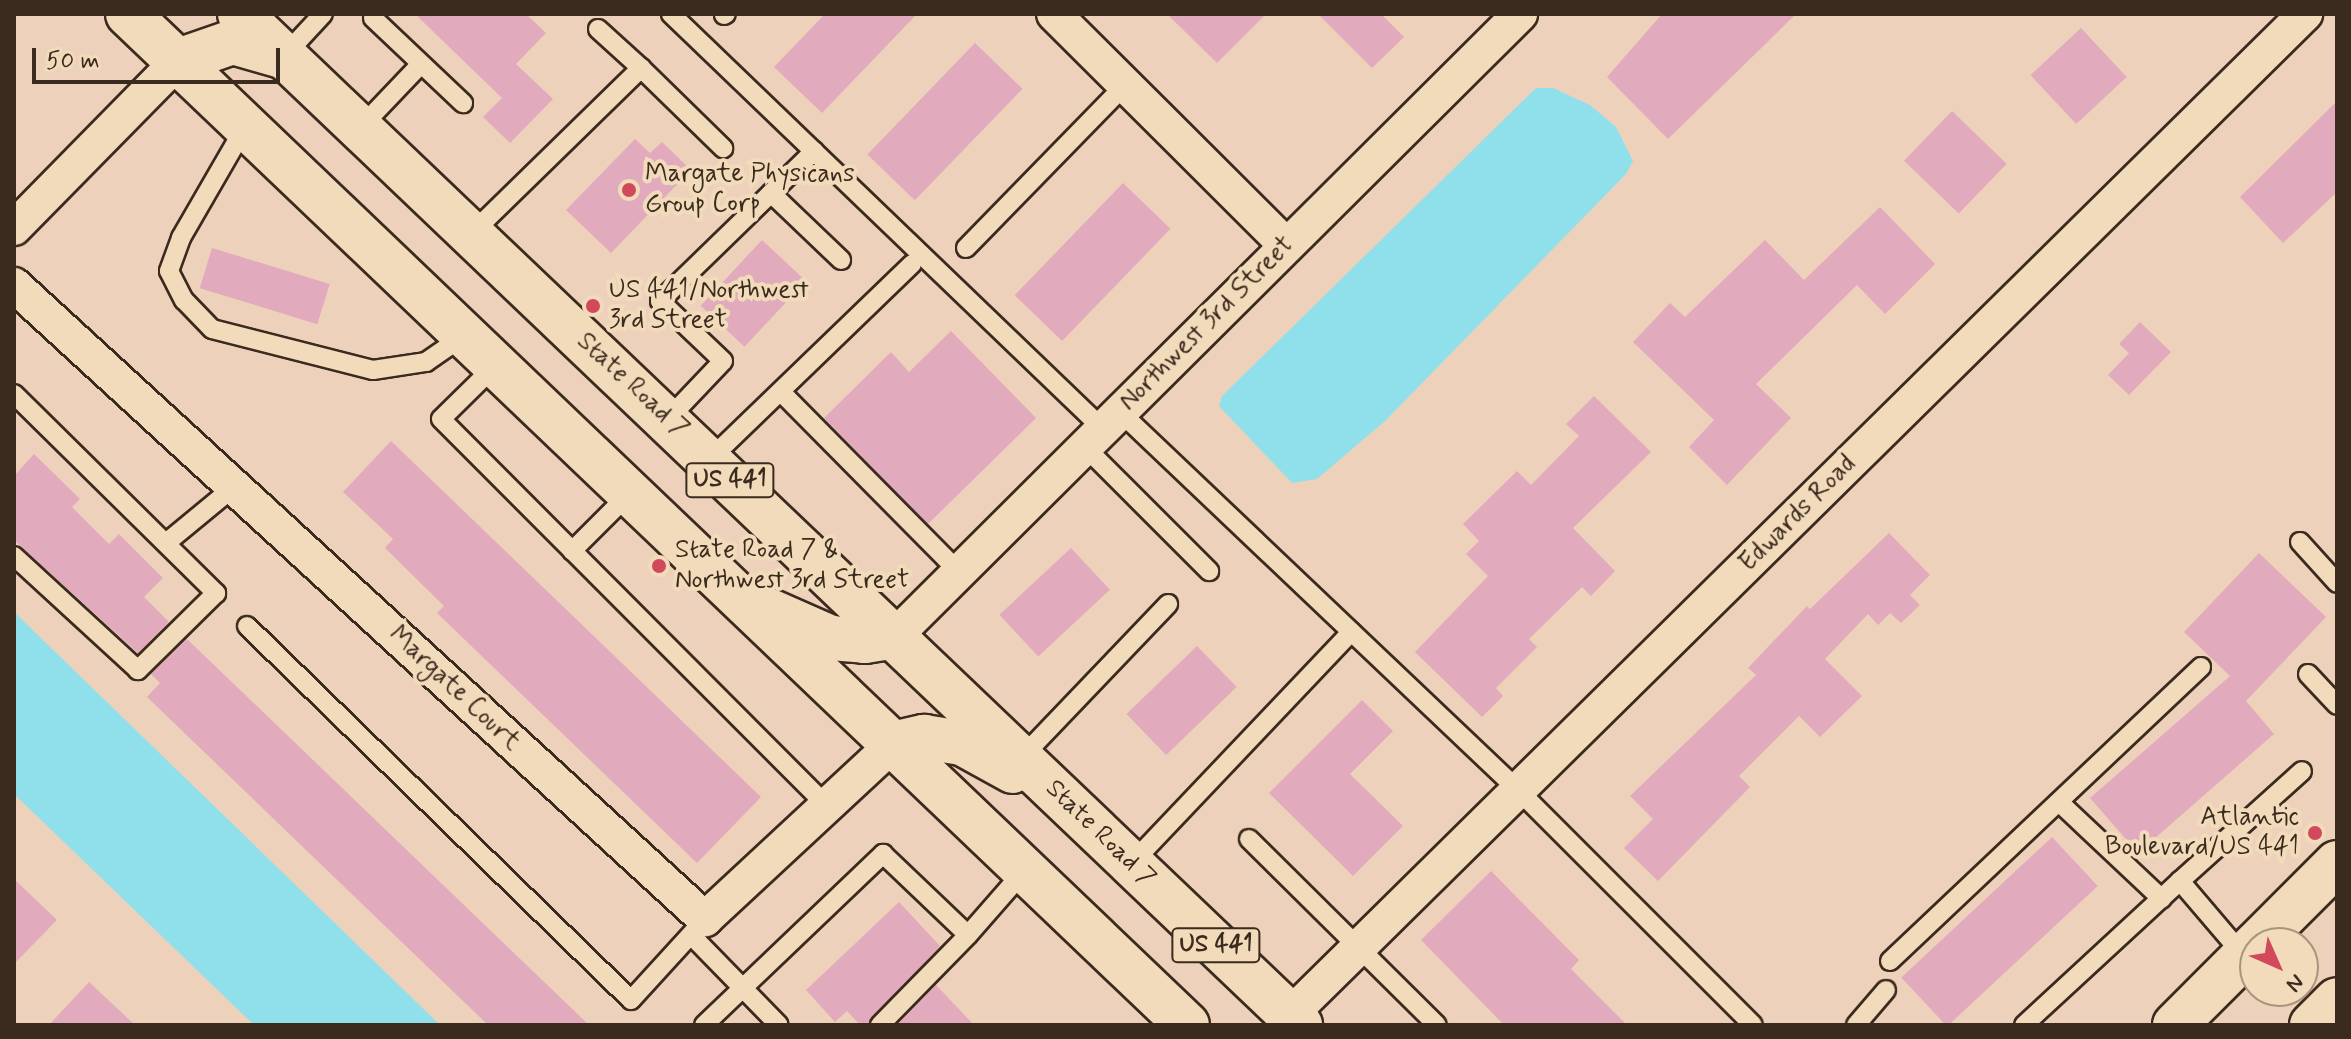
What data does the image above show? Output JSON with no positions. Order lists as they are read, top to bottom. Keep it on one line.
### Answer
{"streets":{"main road":["State Road 7","US 441"],"street":["Northwest 3rd Street","Edwards Road","Margate Court"]},"crossings":[["Northwest 3rd Street","State Road 7"],["State Road 7","Edwards Road"]],"places":["Margate Physicans Group Corp","US 441/Northwest 3rd Street","State Road 7 & Northwest 3rd Street","Atlantic Boulevard/US 441"],"scale_bar":"50 m","north":"bottom right"}
